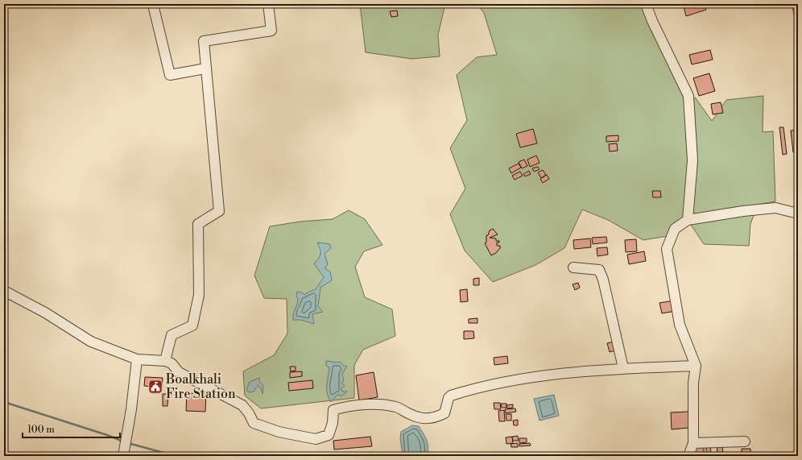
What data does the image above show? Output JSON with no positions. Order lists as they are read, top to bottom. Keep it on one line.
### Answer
{"places":{"public building":["Boalkhali Fire Station"]},"scale_bar":"100 m"}
